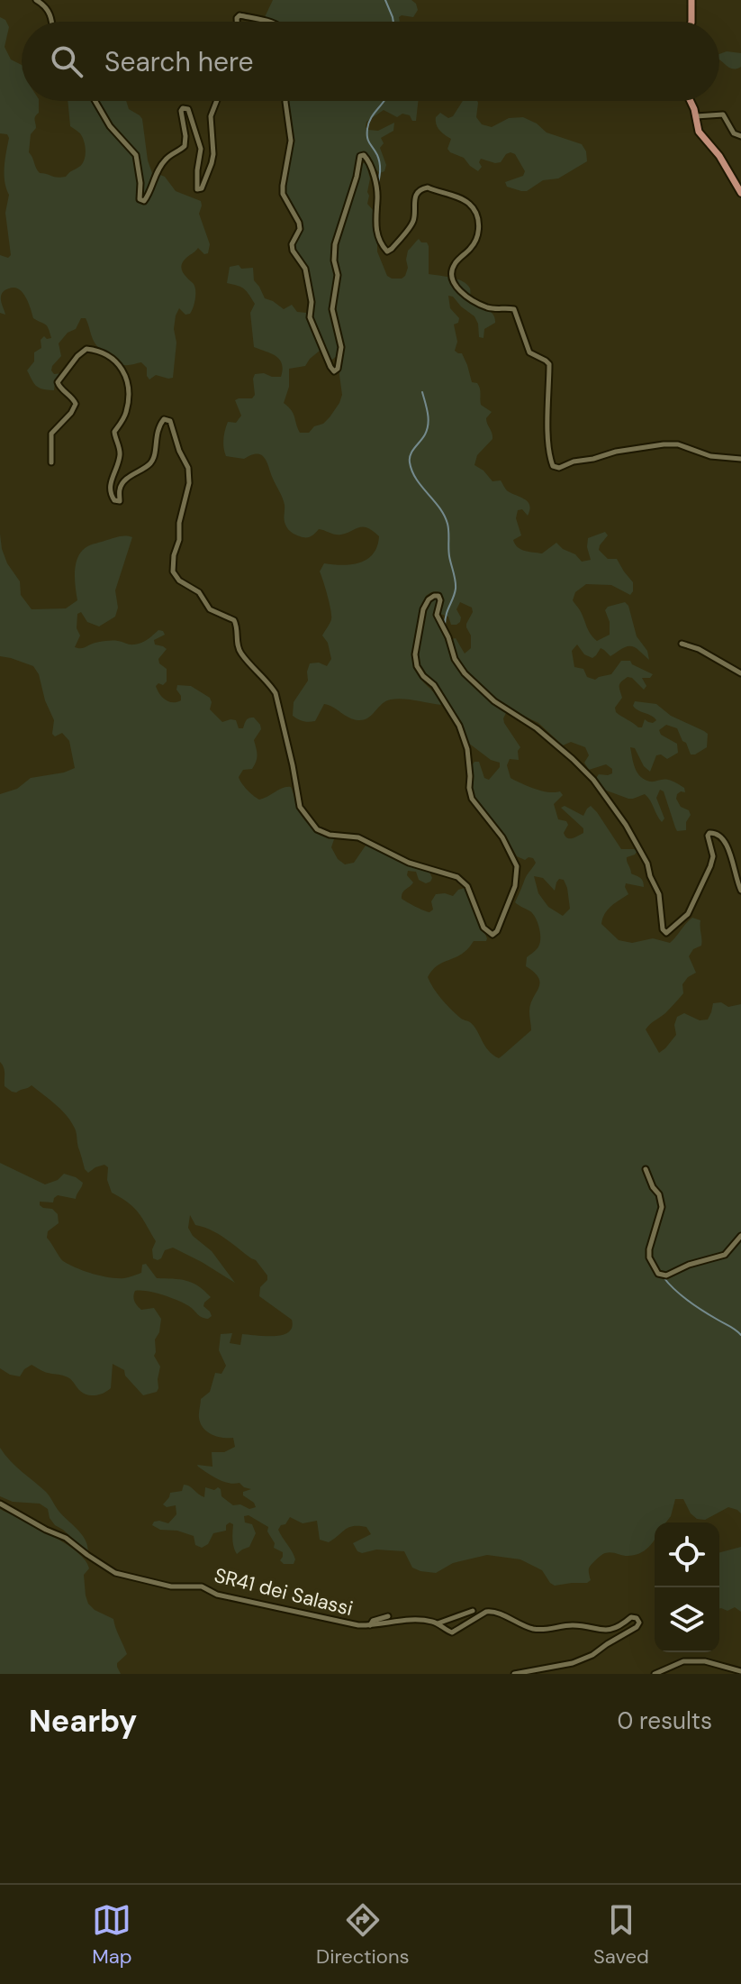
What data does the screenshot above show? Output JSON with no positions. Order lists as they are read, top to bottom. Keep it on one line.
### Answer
{"streets":{"street":["SR41 dei Salassi"]},"page":{"search":"Search here","heading":["Nearby","0 results"],"nav":["Map","Directions","Saved"]}}
